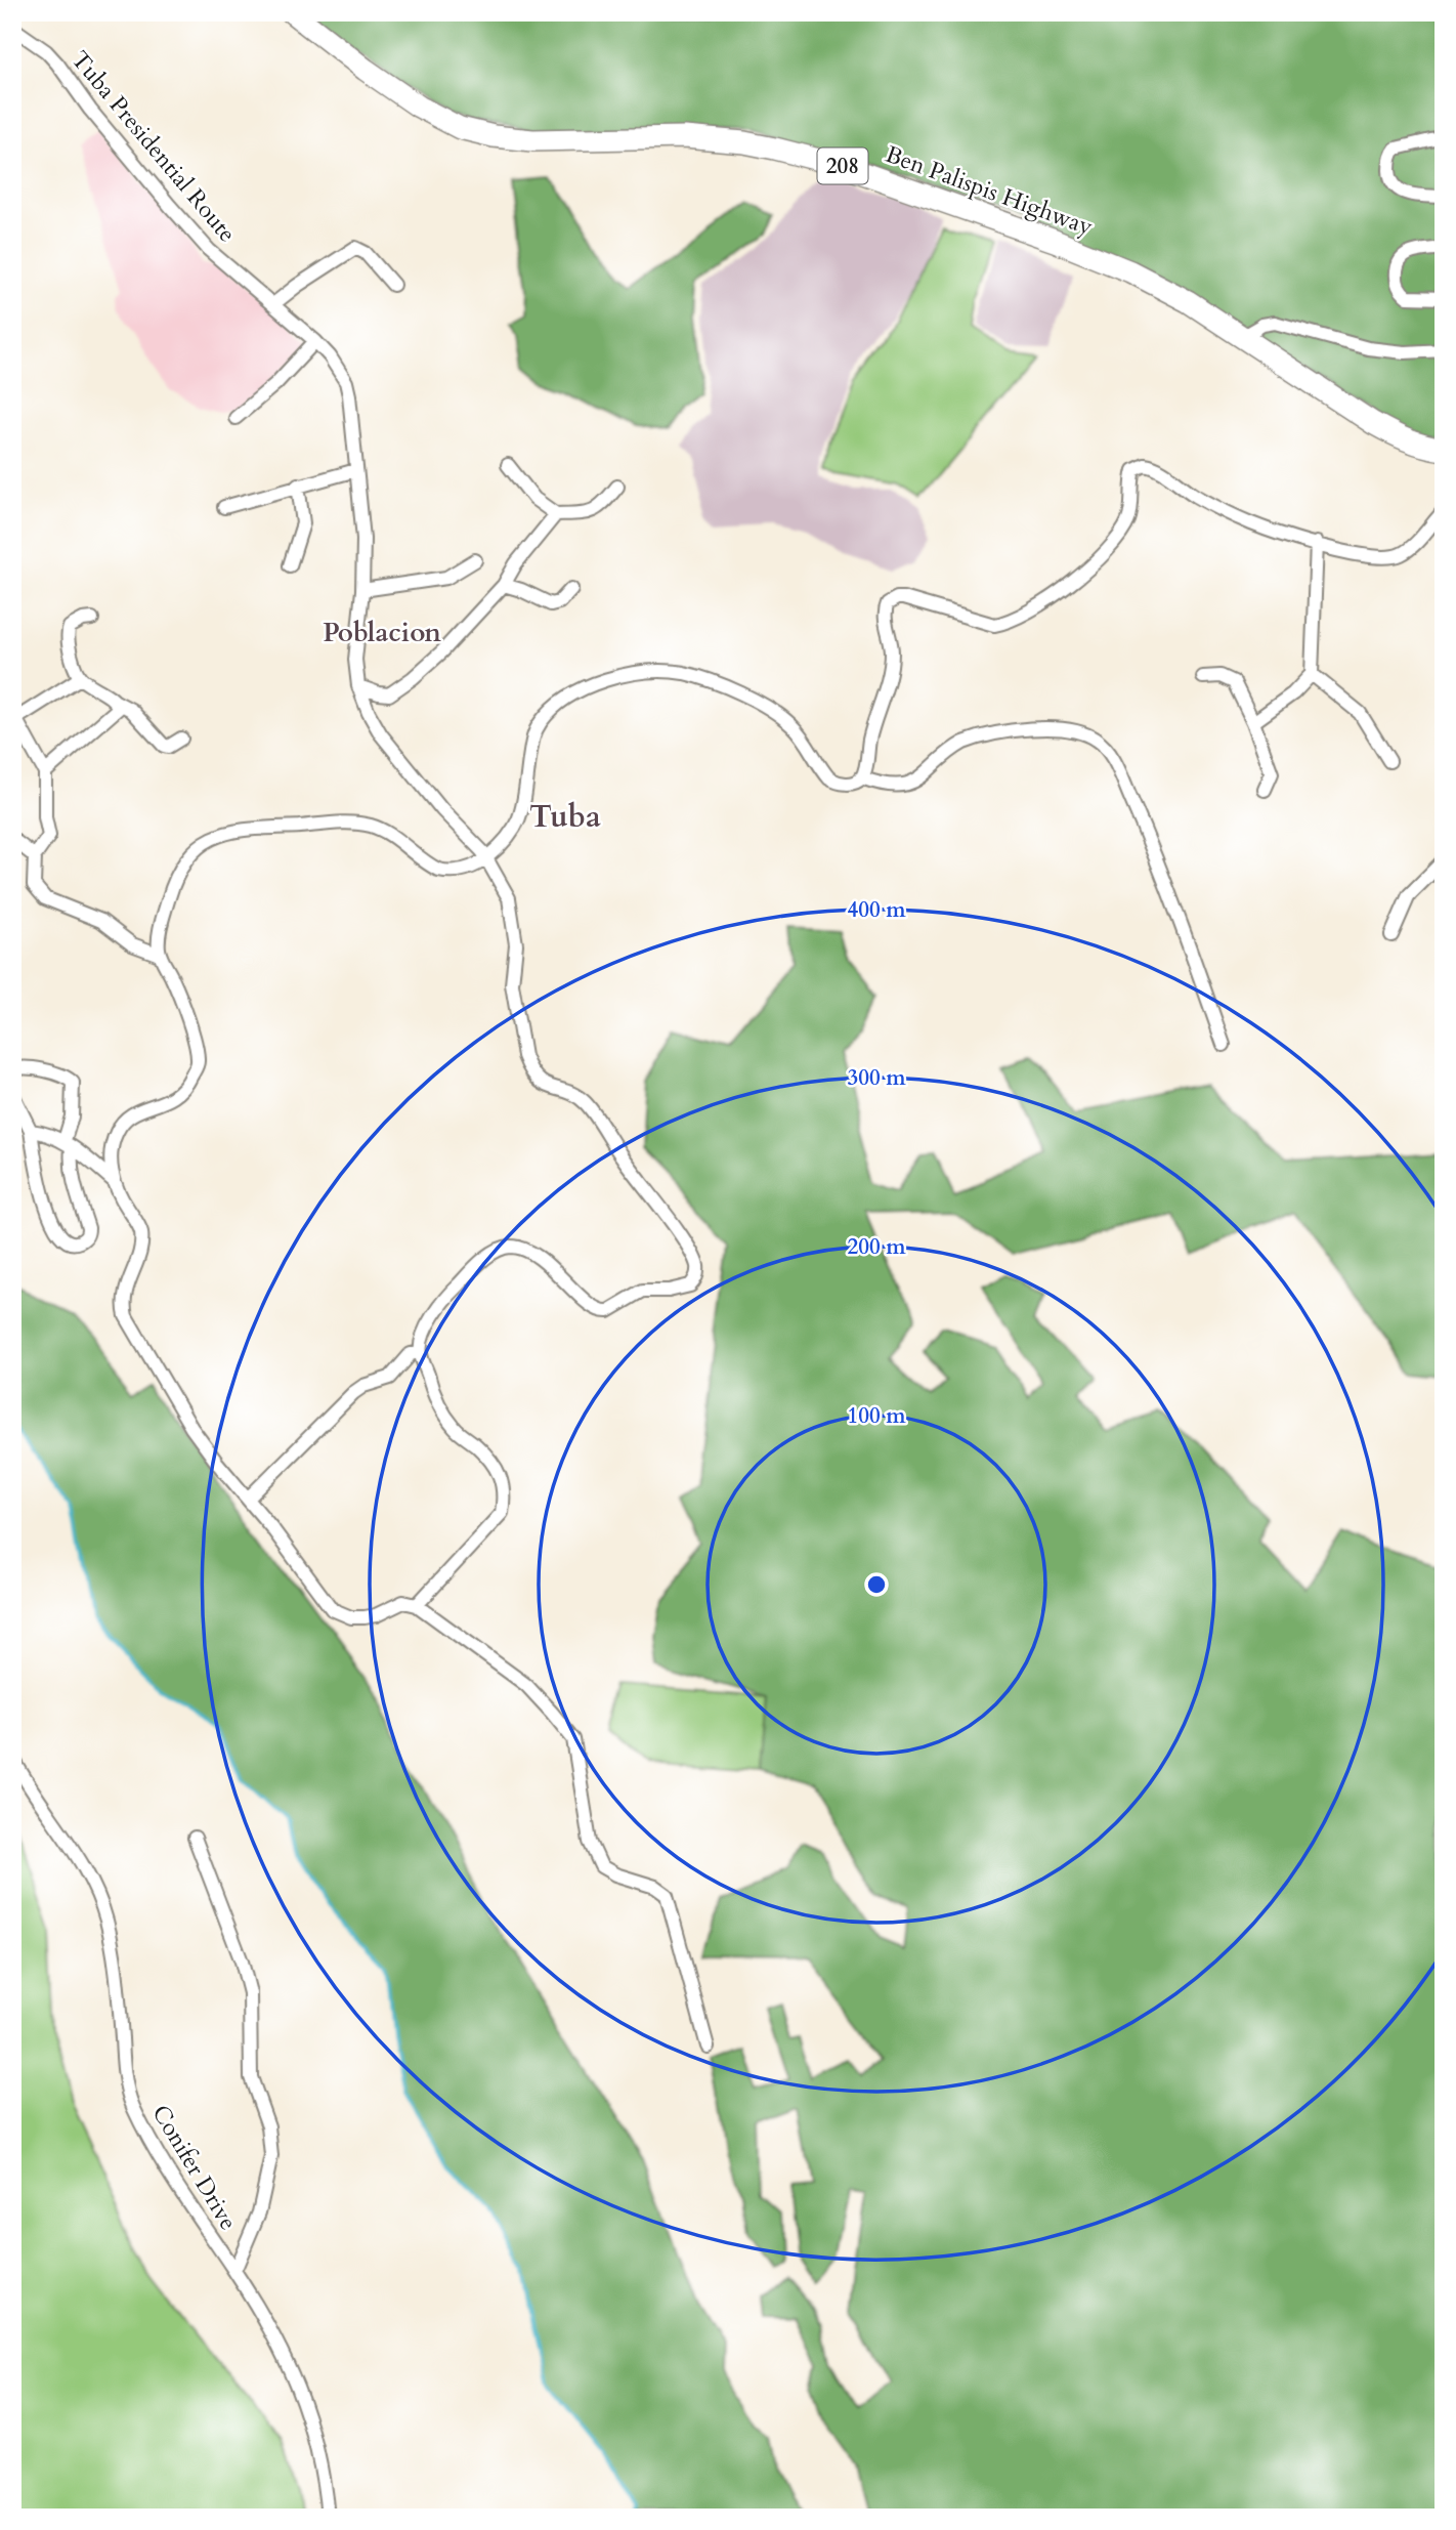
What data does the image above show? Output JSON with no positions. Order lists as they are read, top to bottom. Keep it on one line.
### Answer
{"streets":{"main road":["208","Ben Palispis Highway"],"street":["Tuba Presidential Route","Conifer Drive"]},"districts":["Poblacion","Tuba"],"rings":["400 m","300 m","200 m","100 m"]}
